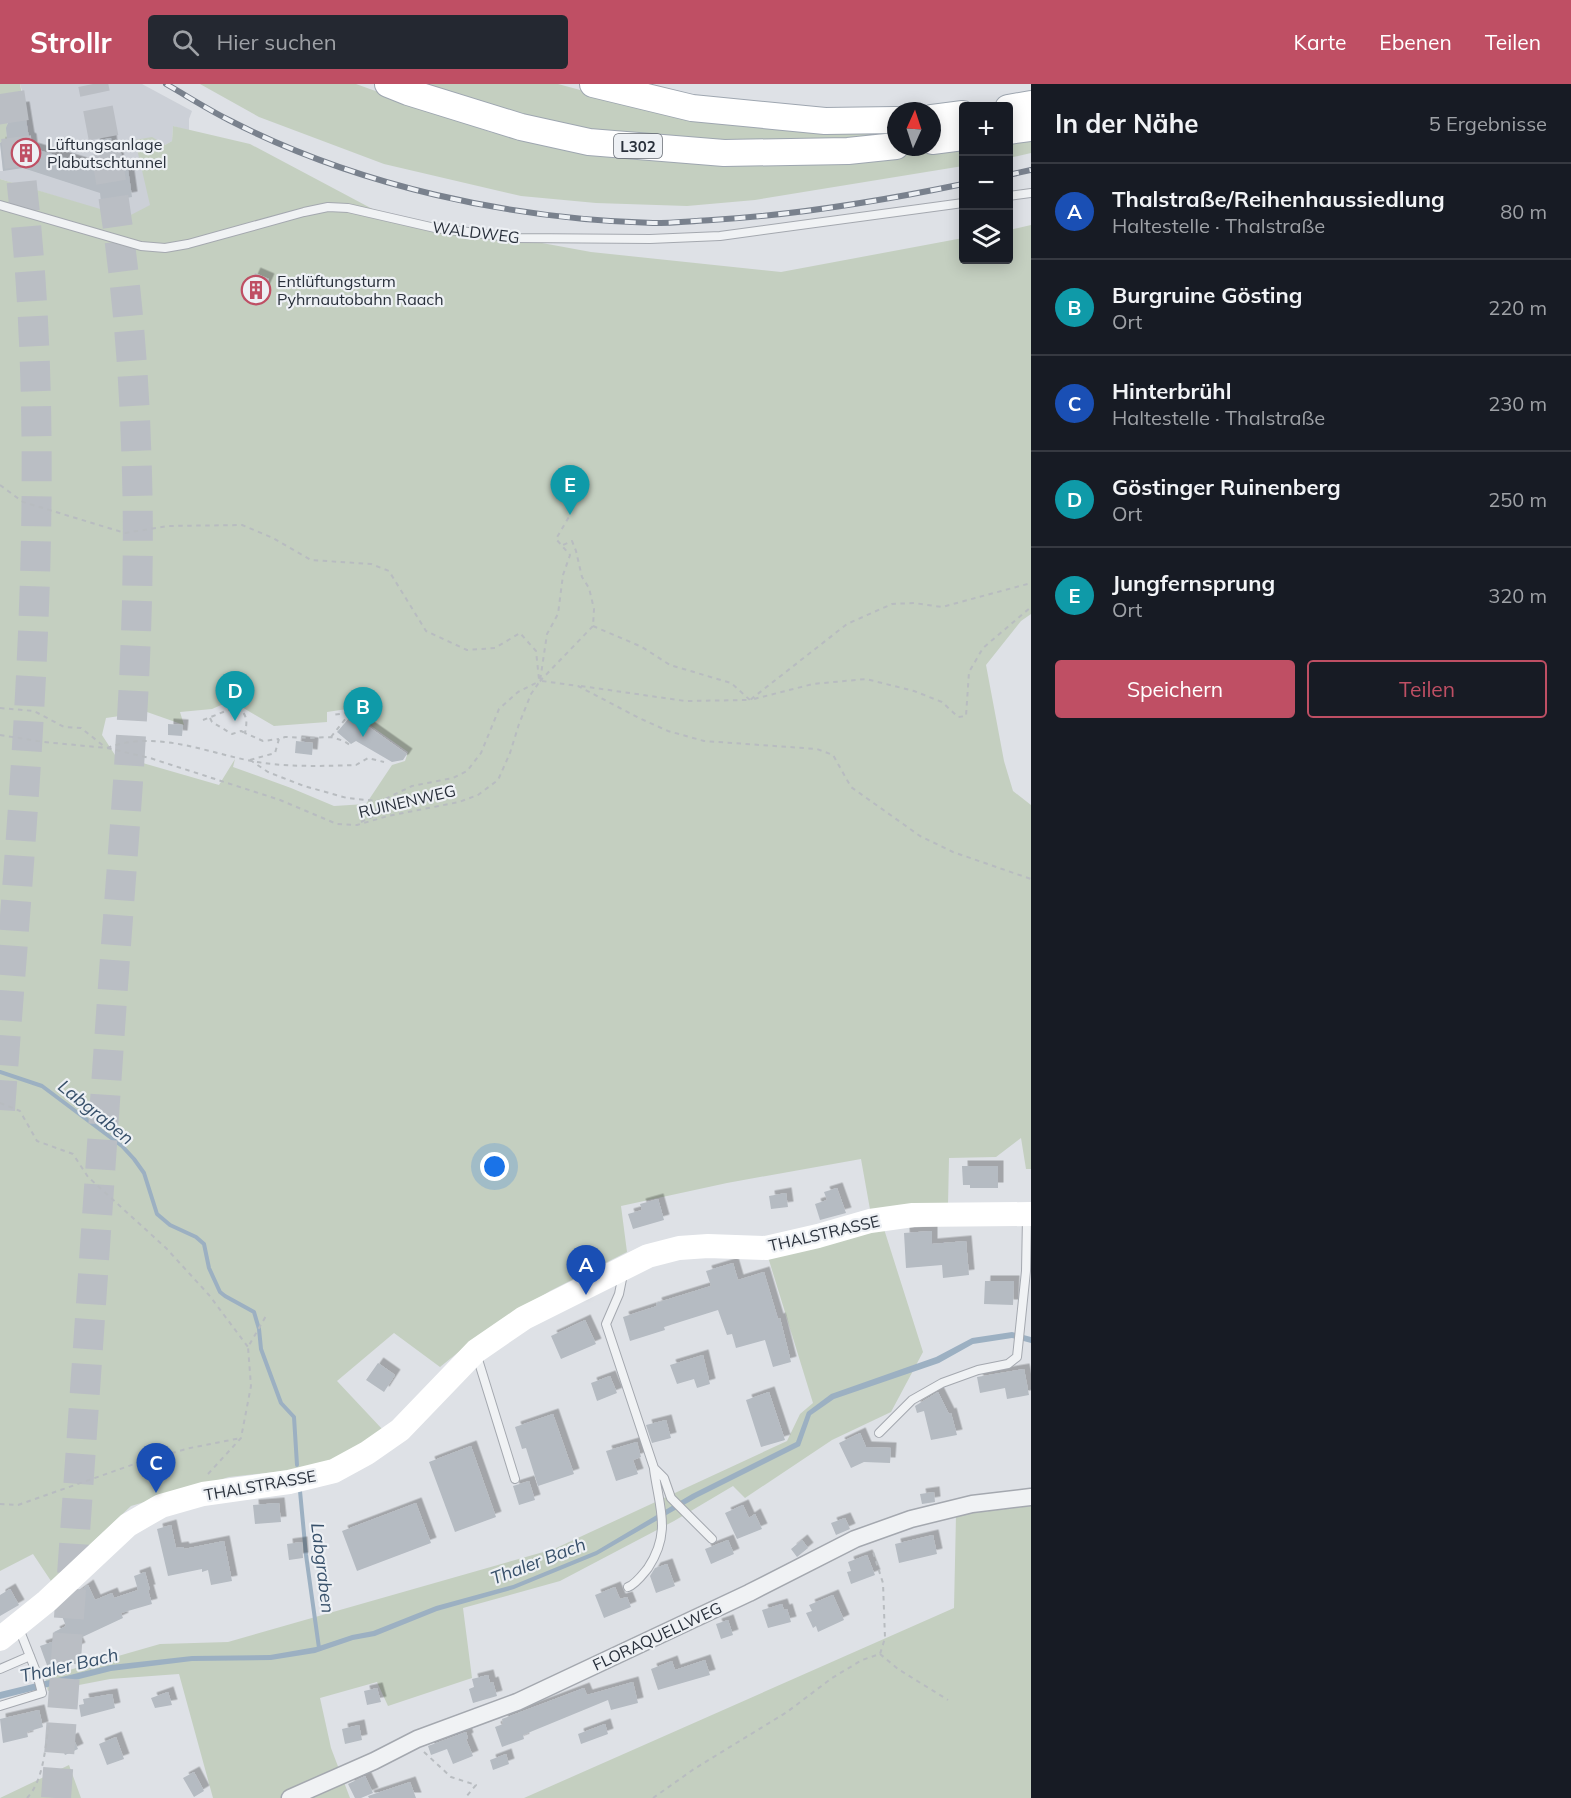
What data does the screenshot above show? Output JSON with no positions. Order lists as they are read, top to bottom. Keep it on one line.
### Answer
{"streets":{"main road":["L302","THALSTRASSE"],"street":["FLORAQUELLWEG"],"lane":["WALDWEG"],"path":["RUINENWEG"]},"water":["Labgraben","Thaler Bach"],"places":{"building":["Lüftungsanlage Plabutschtunnel","Entlüftungsturm Pyhrnautobahn Raach"]},"north":"top","page":{"header":"Strollr","search":"Hier suchen","nav":["Karte","Ebenen","Teilen"],"heading":["In der Nähe","5 Ergebnisse"],"map_buttons":["+","−"],"list":[{"mark":"A","name":"Thalstraße/Reihenhaussiedlung","note":"Haltestelle · Thalstraße","value":"80 m"},{"mark":"B","name":"Burgruine Gösting","note":"Ort","value":"220 m"},{"mark":"C","name":"Hinterbrühl","note":"Haltestelle · Thalstraße","value":"230 m"},{"mark":"D","name":"Göstinger Ruinenberg","note":"Ort","value":"250 m"},{"mark":"E","name":"Jungfernsprung","note":"Ort","value":"320 m"}],"pins":["E","D","B","A","C"],"buttons":["Speichern","Teilen"]}}
